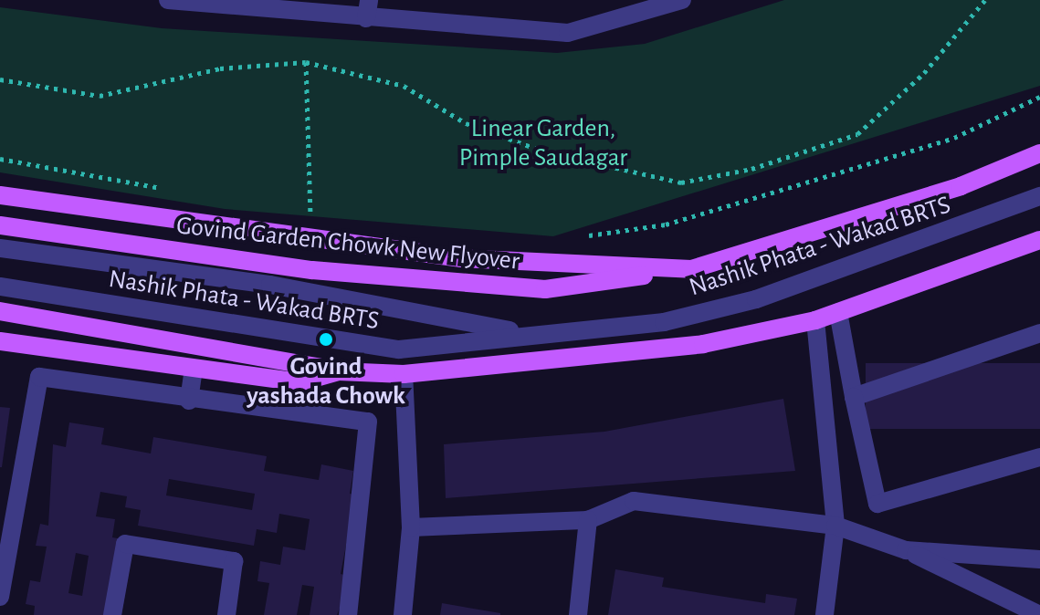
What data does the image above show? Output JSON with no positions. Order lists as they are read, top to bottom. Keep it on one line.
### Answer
{"streets":{"main road":["Govind Garden Chowk New Flyover"],"street":["Nashik Phata - Wakad BRTS"]},"parks":["Linear Garden, Pimple Saudagar"],"places":["Govind yashada Chowk"]}
